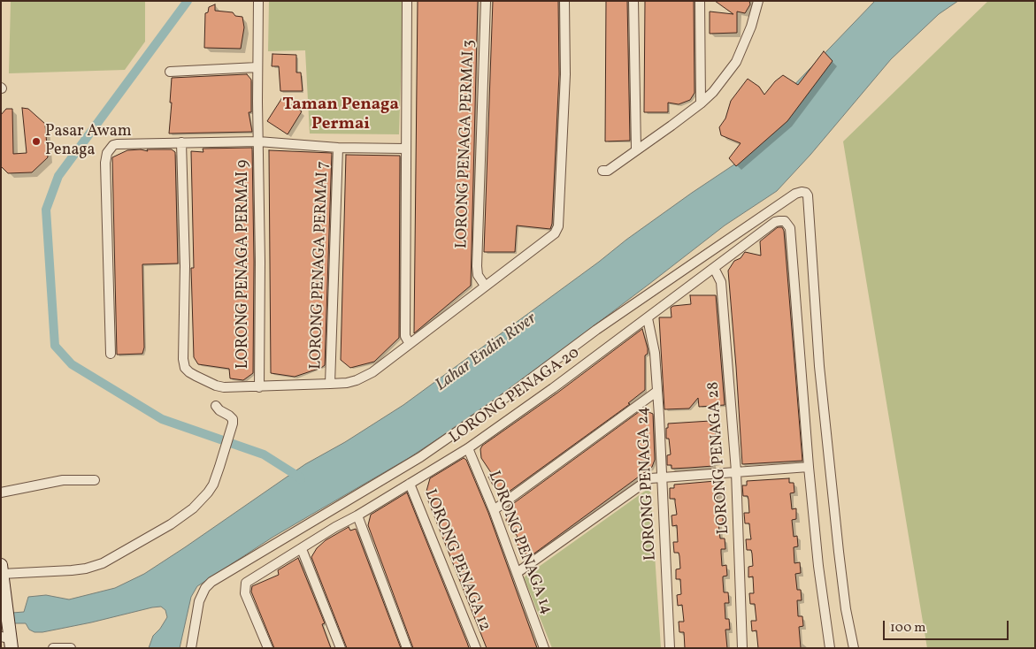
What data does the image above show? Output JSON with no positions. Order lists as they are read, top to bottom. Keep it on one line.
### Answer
{"streets":{"street":["LORONG PENAGA PERMAI 3","LORONG PENAGA PERMAI 9","LORONG PENAGA PERMAI 7","LORONG PENAGA 20","LORONG PENAGA 28","LORONG PENAGA 24","LORONG PENAGA 14","LORONG PENAGA 12"]},"crossings":[["LORONG PENAGA 20","LORONG PENAGA 28"],["LORONG PENAGA 20","LORONG PENAGA 24"],["LORONG PENAGA 20","LORONG PENAGA 14"],["LORONG PENAGA 20","LORONG PENAGA 12"]],"districts":["Taman Penaga Permai"],"water":["Lahar Endin River"],"places":["Pasar Awam Penaga"],"scale_bar":"100 m"}
